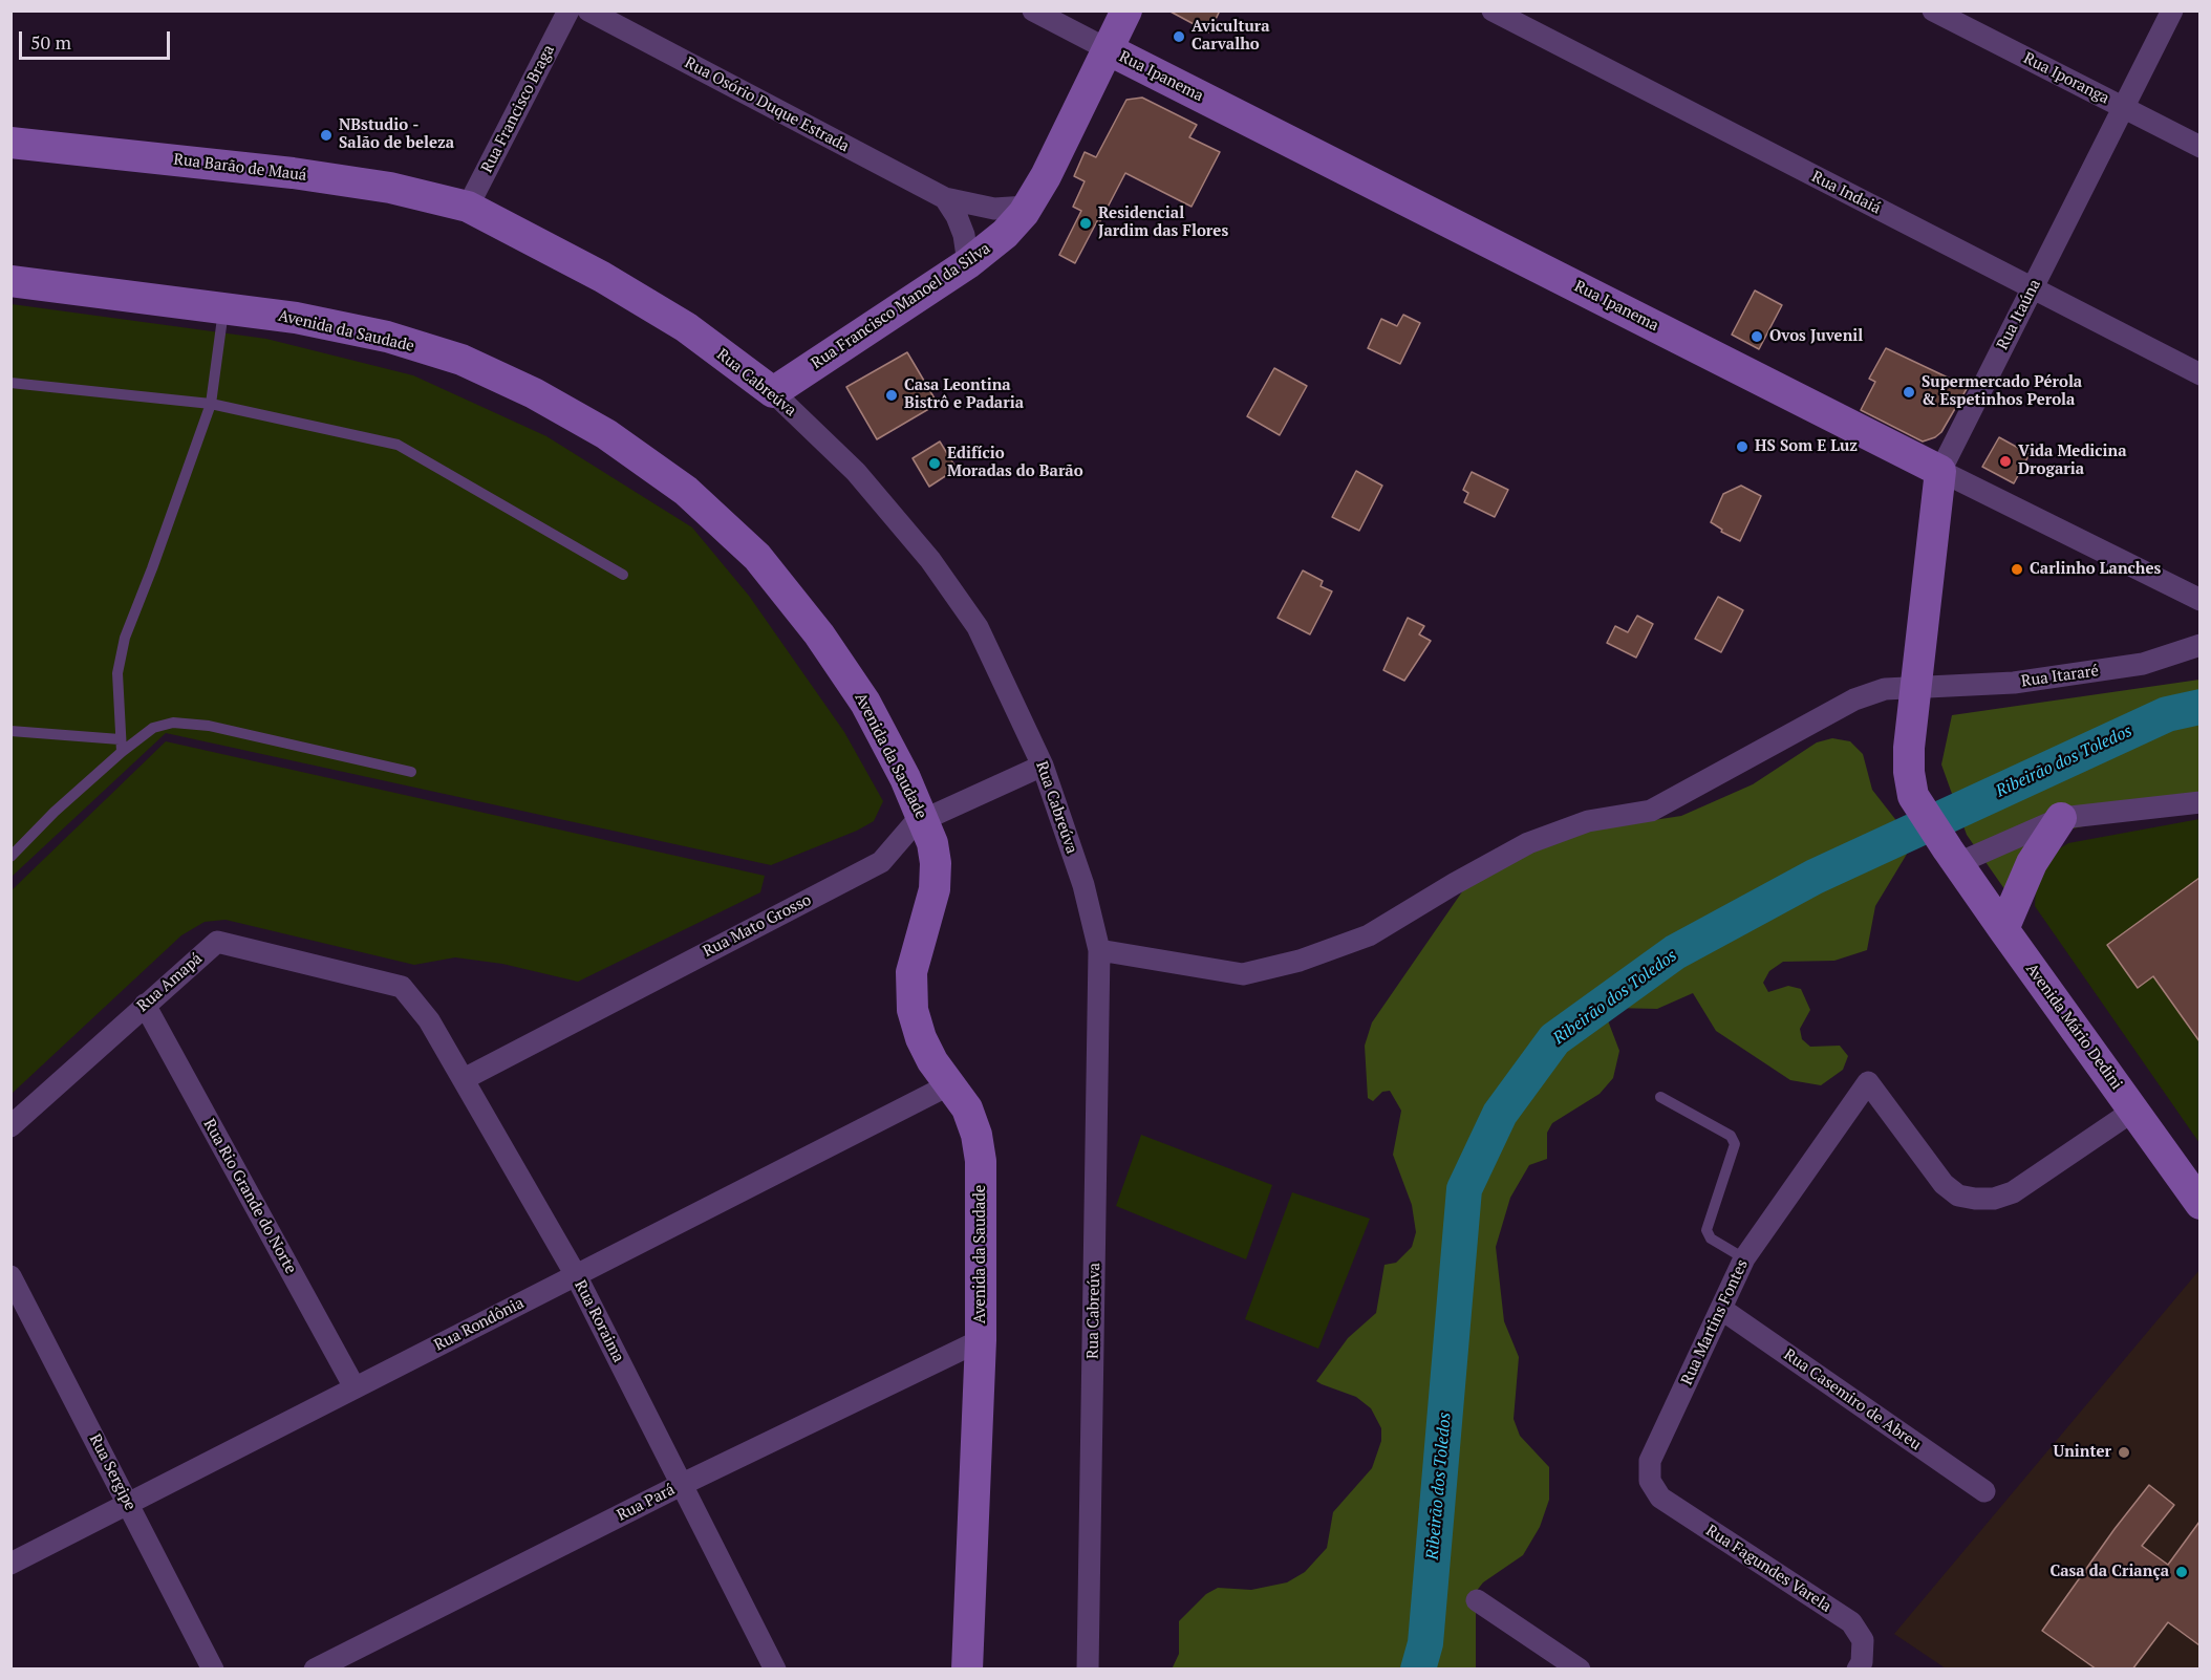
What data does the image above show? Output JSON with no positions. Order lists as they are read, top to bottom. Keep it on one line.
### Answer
{"streets":{"street":["Rua Ipanema","Rua Iporanga","Rua Osório Duque Estrada","Rua Francisco Braga","Rua Barão de Mauá","Rua Indaiá","Rua Francisco Manoel da Silva","Rua Itaúna","Avenida da Saudade","Rua Cabreúva","Rua Itararé","Rua Mato Grosso","Rua Amapá","Avenida Mário Dedini","Rua Rio Grande do Norte","Rua Roraima","Rua Martins Fontes","Rua Rondônia","Rua Casemiro de Abreu","Rua Sergipe","Rua Pará","Rua Fagundes Varela"]},"crossings":[["Rua Ipanema","Rua Francisco Manoel da Silva"],["Rua Ipanema","Rua Itaúna"],["Rua Iporanga","Rua Itaúna"],["Rua Osório Duque Estrada","Rua Francisco Manoel da Silva"],["Rua Francisco Braga","Rua Barão de Mauá"],["Rua Francisco Braga","Rua Cabreúva"],["Rua Barão de Mauá","Rua Cabreúva"],["Rua Indaiá","Rua Itaúna"],["Rua Francisco Manoel da Silva","Rua Cabreúva"],["Rua Itaúna","Rua Itararé"],["Rua Itaúna","Avenida Mário Dedini"],["Avenida da Saudade","Rua Mato Grosso"],["Avenida da Saudade","Rua Rondônia"],["Avenida da Saudade","Rua Pará"],["Rua Cabreúva","Rua Itararé"],["Rua Cabreúva","Rua Mato Grosso"],["Rua Mato Grosso","Rua Roraima"],["Rua Amapá","Rua Rio Grande do Norte"],["Rua Amapá","Rua Roraima"],["Avenida Mário Dedini","Rua Martins Fontes"],["Rua Rio Grande do Norte","Rua Rondônia"],["Rua Roraima","Rua Rondônia"],["Rua Roraima","Rua Pará"],["Rua Martins Fontes","Rua Casemiro de Abreu"],["Rua Martins Fontes","Rua Fagundes Varela"],["Rua Rondônia","Rua Sergipe"]],"water":["Ribeirão dos Toledos"],"places":["Avicultura Carvalho","NBstudio - Salão de beleza","Residencial Jardim das Flores","Ovos Juvenil","Supermercado Pérola & Espetinhos Perola","Casa Leontina Bistrô e Padaria","HS Som E Luz","Vida Medicina Drogaria","Edifício Moradas do Barão","Carlinho Lanches","Uninter","Casa da Criança"],"scale_bar":"50 m"}
